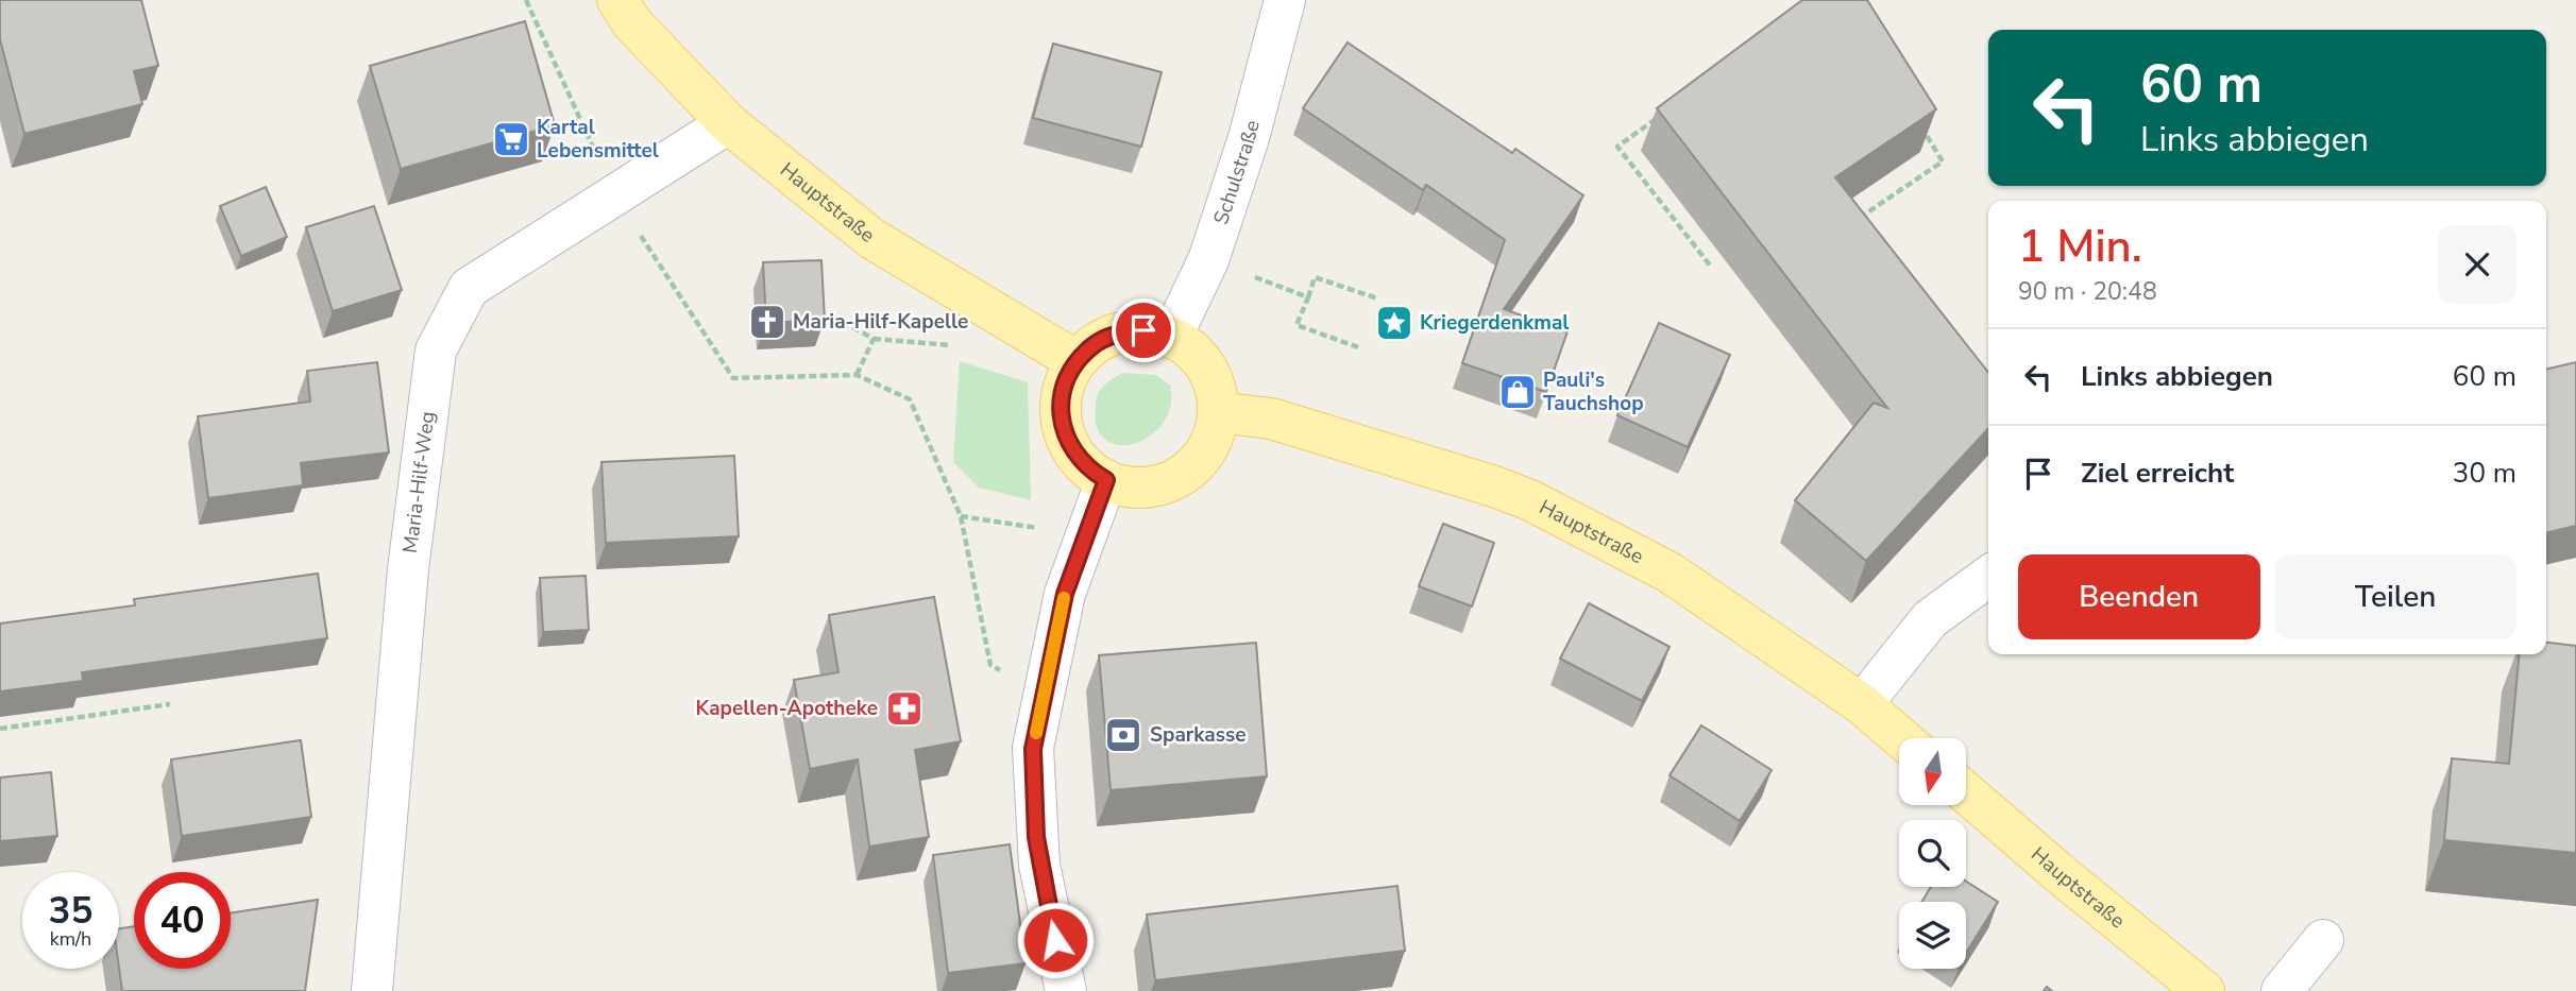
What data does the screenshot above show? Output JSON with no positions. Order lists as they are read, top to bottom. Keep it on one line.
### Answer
{"streets":{"main road":["Hauptstraße"],"street":["Schulstraße","Maria-Hilf-Weg"]},"crossings":[["Schulstraße","Hauptstraße"],["Hauptstraße","Maria-Hilf-Weg"]],"places":{"supermarket":["Kartal Lebensmittel"],"church":["Maria-Hilf-Kapelle"],"place":["Kriegerdenkmal"],"shop":["Pauli's Tauchshop"],"pharmacy":["Kapellen-Apotheke"],"bank":["Sparkasse"]},"north":"bottom","page":{"turn":["60 m","Links abbiegen"],"heading":["1 Min.","90 m · 20:48"],"list":[{"name":"Links abbiegen","value":"60 m"},{"name":"Ziel erreicht","value":"30 m"}],"buttons":["Beenden","Teilen"],"speed":"35 km/h","limit":"40"}}
